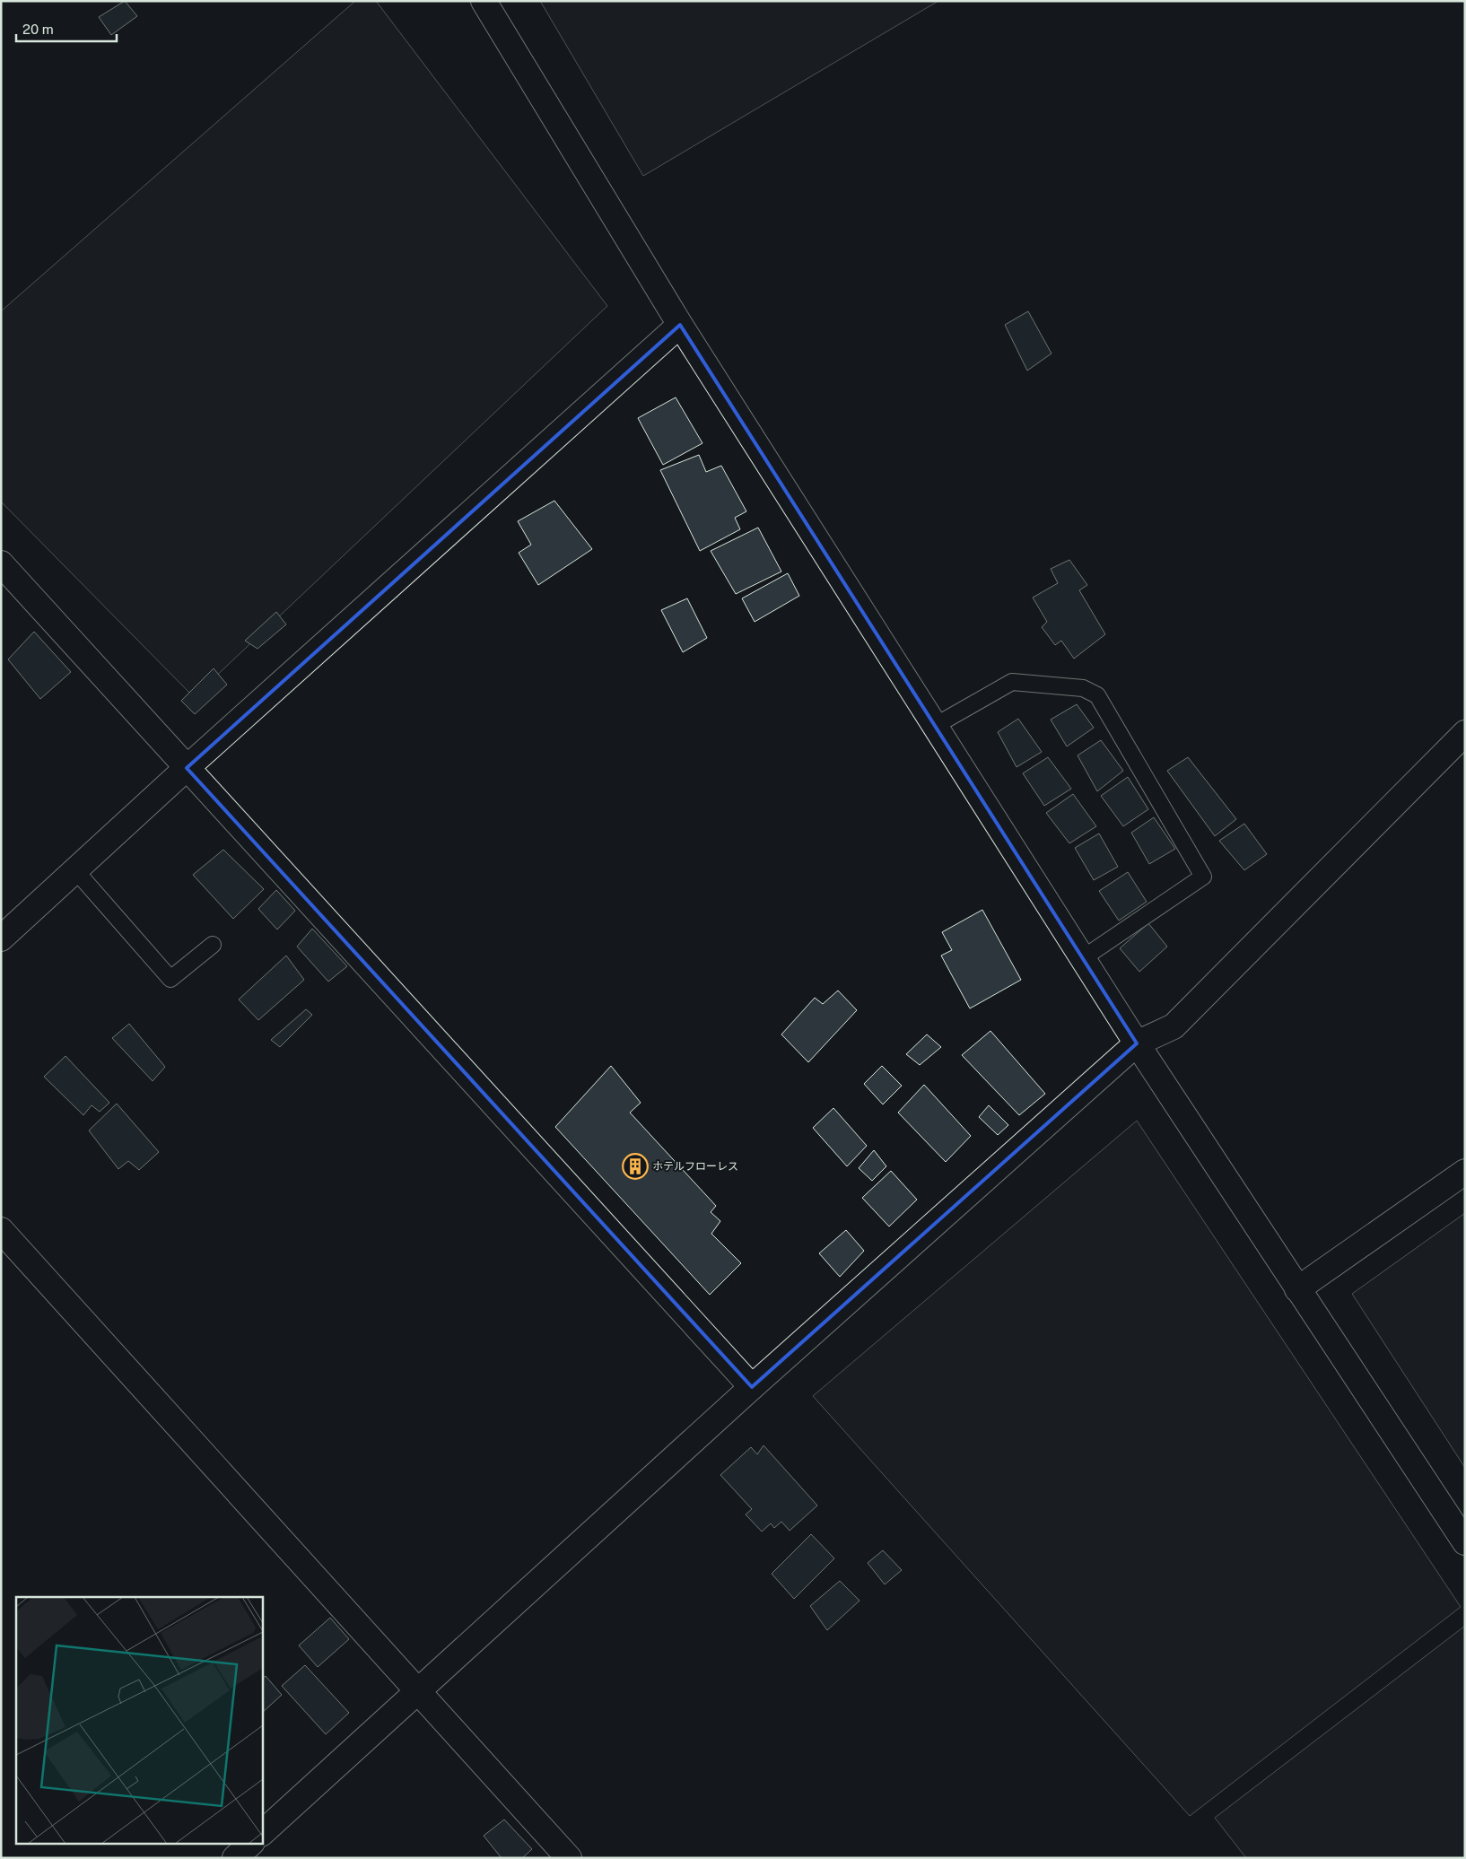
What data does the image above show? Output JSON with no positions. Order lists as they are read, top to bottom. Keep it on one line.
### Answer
{"places":{"building":["ホテルフローレス"]},"scale_bar":"20 m"}
